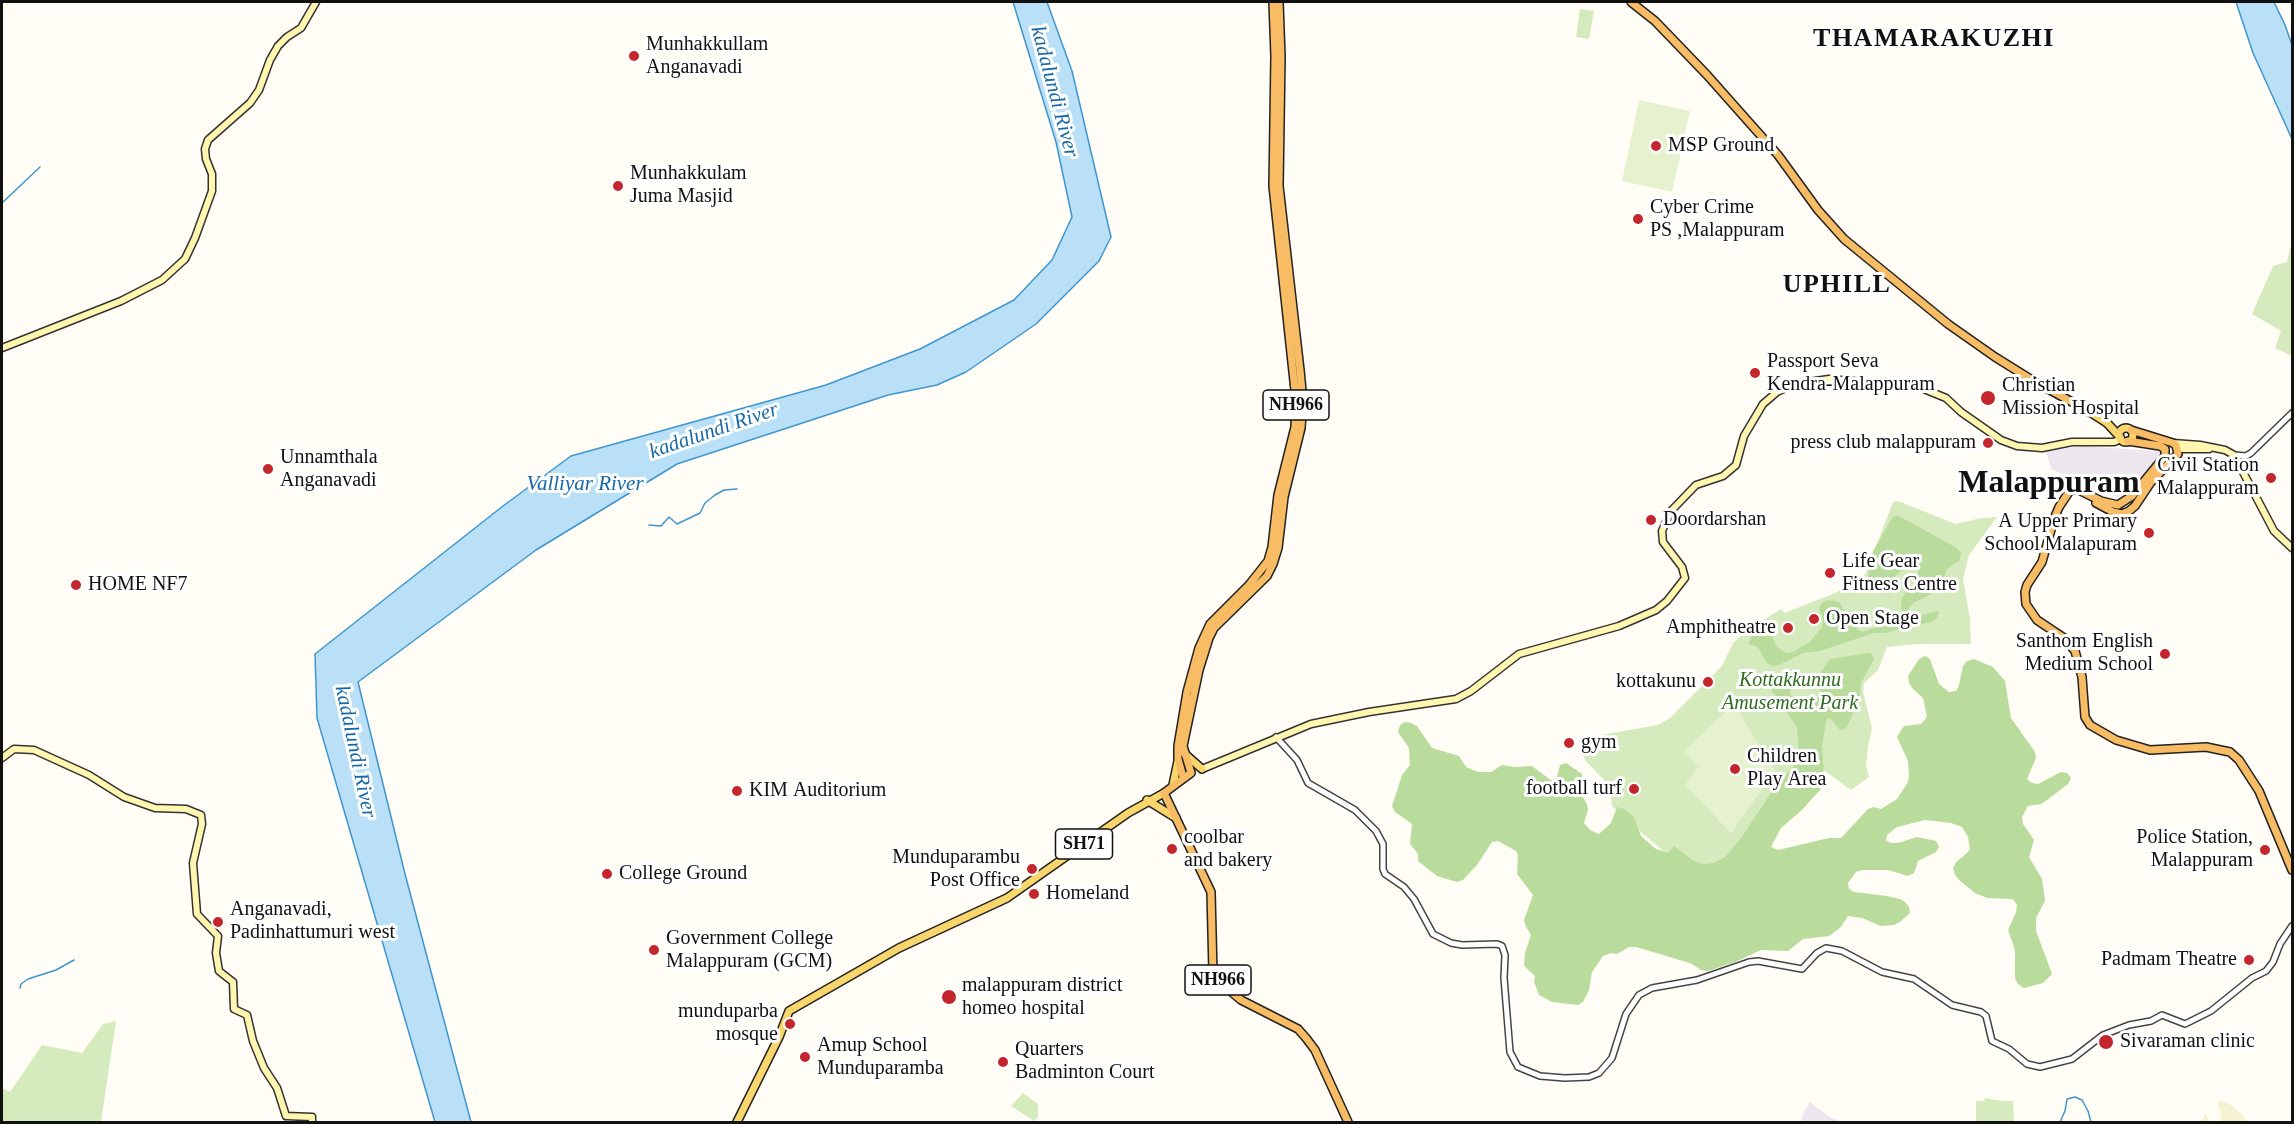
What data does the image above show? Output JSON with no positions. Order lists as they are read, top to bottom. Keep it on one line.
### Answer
{"streets":{"highway":["NH966"],"main road":["SH71"]},"crossings":[["NH966","SH71"]],"districts":["THAMARAKUZHI","UPHILL","Malappuram"],"water":["kadalundi River","Valliyar River"],"parks":["Kottakkunnu Amusement Park"],"places":["Munhakkullam Anganavadi","MSP Ground","Munhakkulam Juma Masjid","Cyber Crime PS ,Malappuram","Passport Seva Kendra-Malappuram","Christian Mission Hospital","press club malappuram","Unnamthala Anganavadi","Civil Station Malappuram","Doordarshan","A Upper Primary School Malapuram","Life Gear Fitness Centre","HOME NF7","Open Stage","Amphitheatre","Santhom English Medium School","kottakunu","gym","Children Play Area","football turf","KIM Auditorium","coolbar and bakery","Police Station, Malappuram","Munduparambu Post Office","College Ground","Homeland","Anganavadi, Padinhattumuri west","Government College Malappuram (GCM)","Padmam Theatre","malappuram district homeo hospital","munduparba mosque","Sivaraman clinic","Amup School Munduparamba","Quarters Badminton Court"]}
